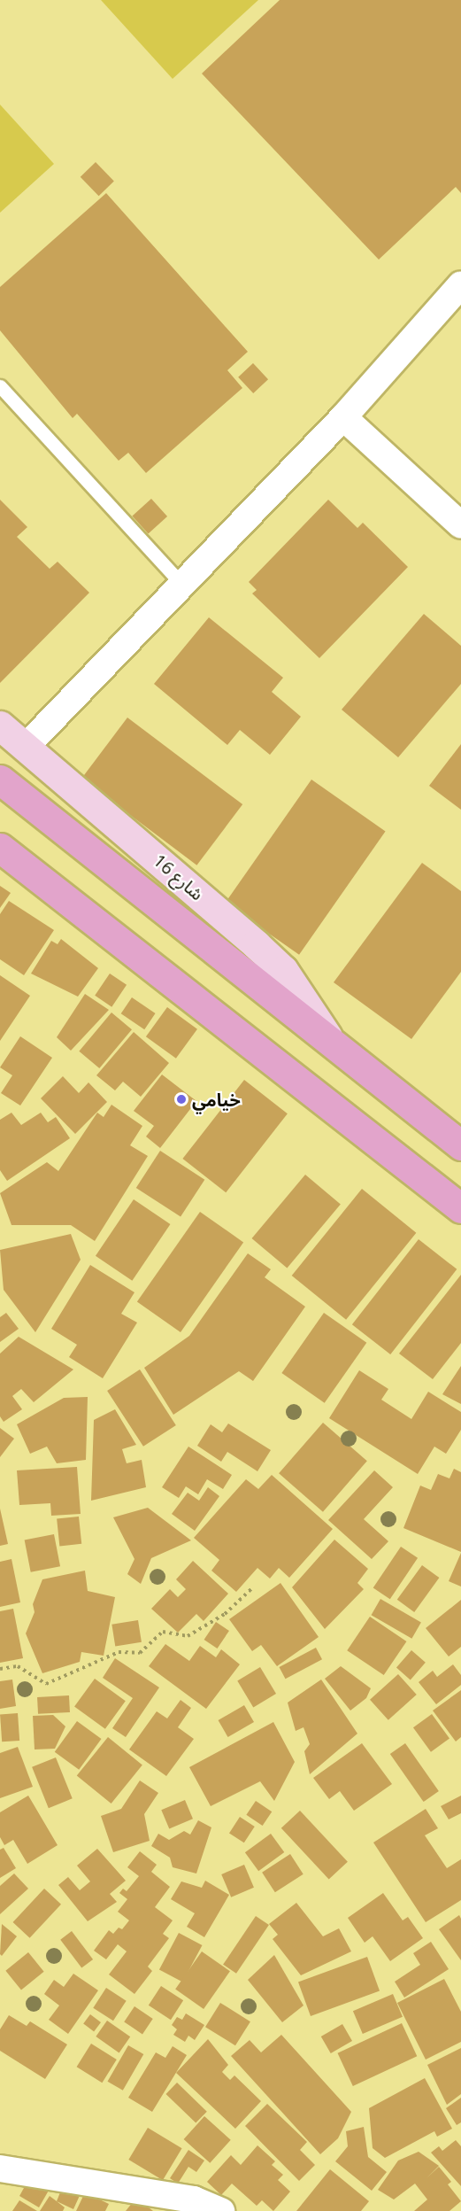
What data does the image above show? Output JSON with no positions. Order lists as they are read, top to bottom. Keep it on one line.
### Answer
{"streets":{"street":["شارع 16"]},"places":["خيامي"]}
